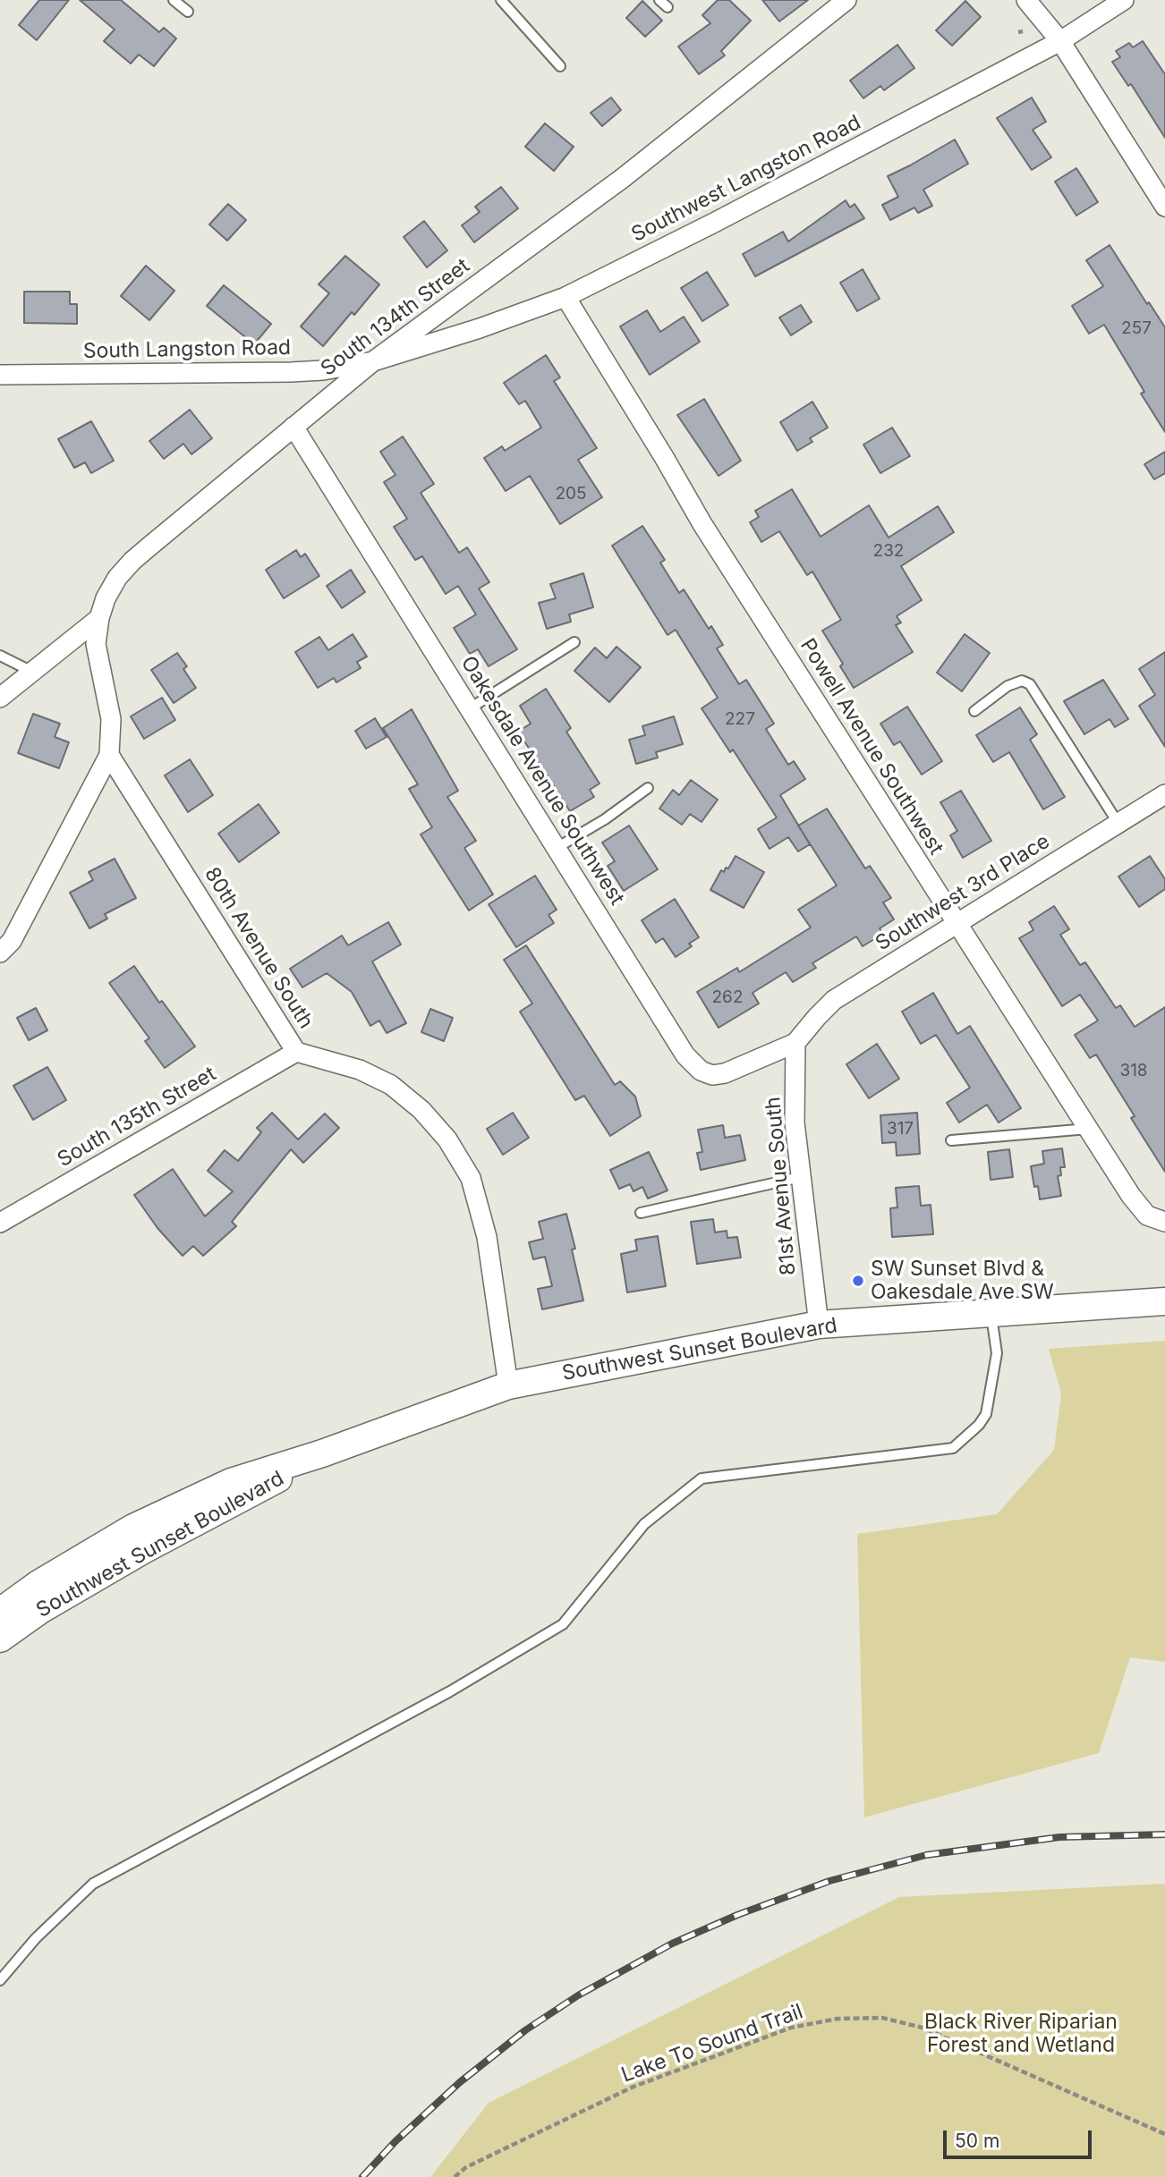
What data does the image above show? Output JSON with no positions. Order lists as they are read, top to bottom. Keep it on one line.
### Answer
{"streets":{"main road":["Southwest Sunset Boulevard"],"street":["Southwest Langston Road","South 134th Street","South Langston Road","Powell Avenue Southwest","Oakesdale Avenue Southwest","Southwest 3rd Place","80th Avenue South","South 135th Street","81st Avenue South"],"path":["Lake To Sound Trail"]},"crossings":[["Southwest Langston Road","South 134th Street"],["Southwest Langston Road","South Langston Road"],["Southwest Langston Road","Powell Avenue Southwest"],["South 134th Street","South Langston Road"],["South 134th Street","Oakesdale Avenue Southwest"],["Powell Avenue Southwest","Southwest 3rd Place"],["Oakesdale Avenue Southwest","Southwest 3rd Place"],["Oakesdale Avenue Southwest","81st Avenue South"],["Southwest 3rd Place","81st Avenue South"],["80th Avenue South","South 135th Street"],["80th Avenue South","Southwest Sunset Boulevard"],["81st Avenue South","Southwest Sunset Boulevard"]],"parks":["Black River Riparian Forest and Wetland"],"places":["SW Sunset Blvd & Oakesdale Ave SW"],"house_numbers":["257","205","232","227","262","318","317"],"scale_bar":"50 m"}
